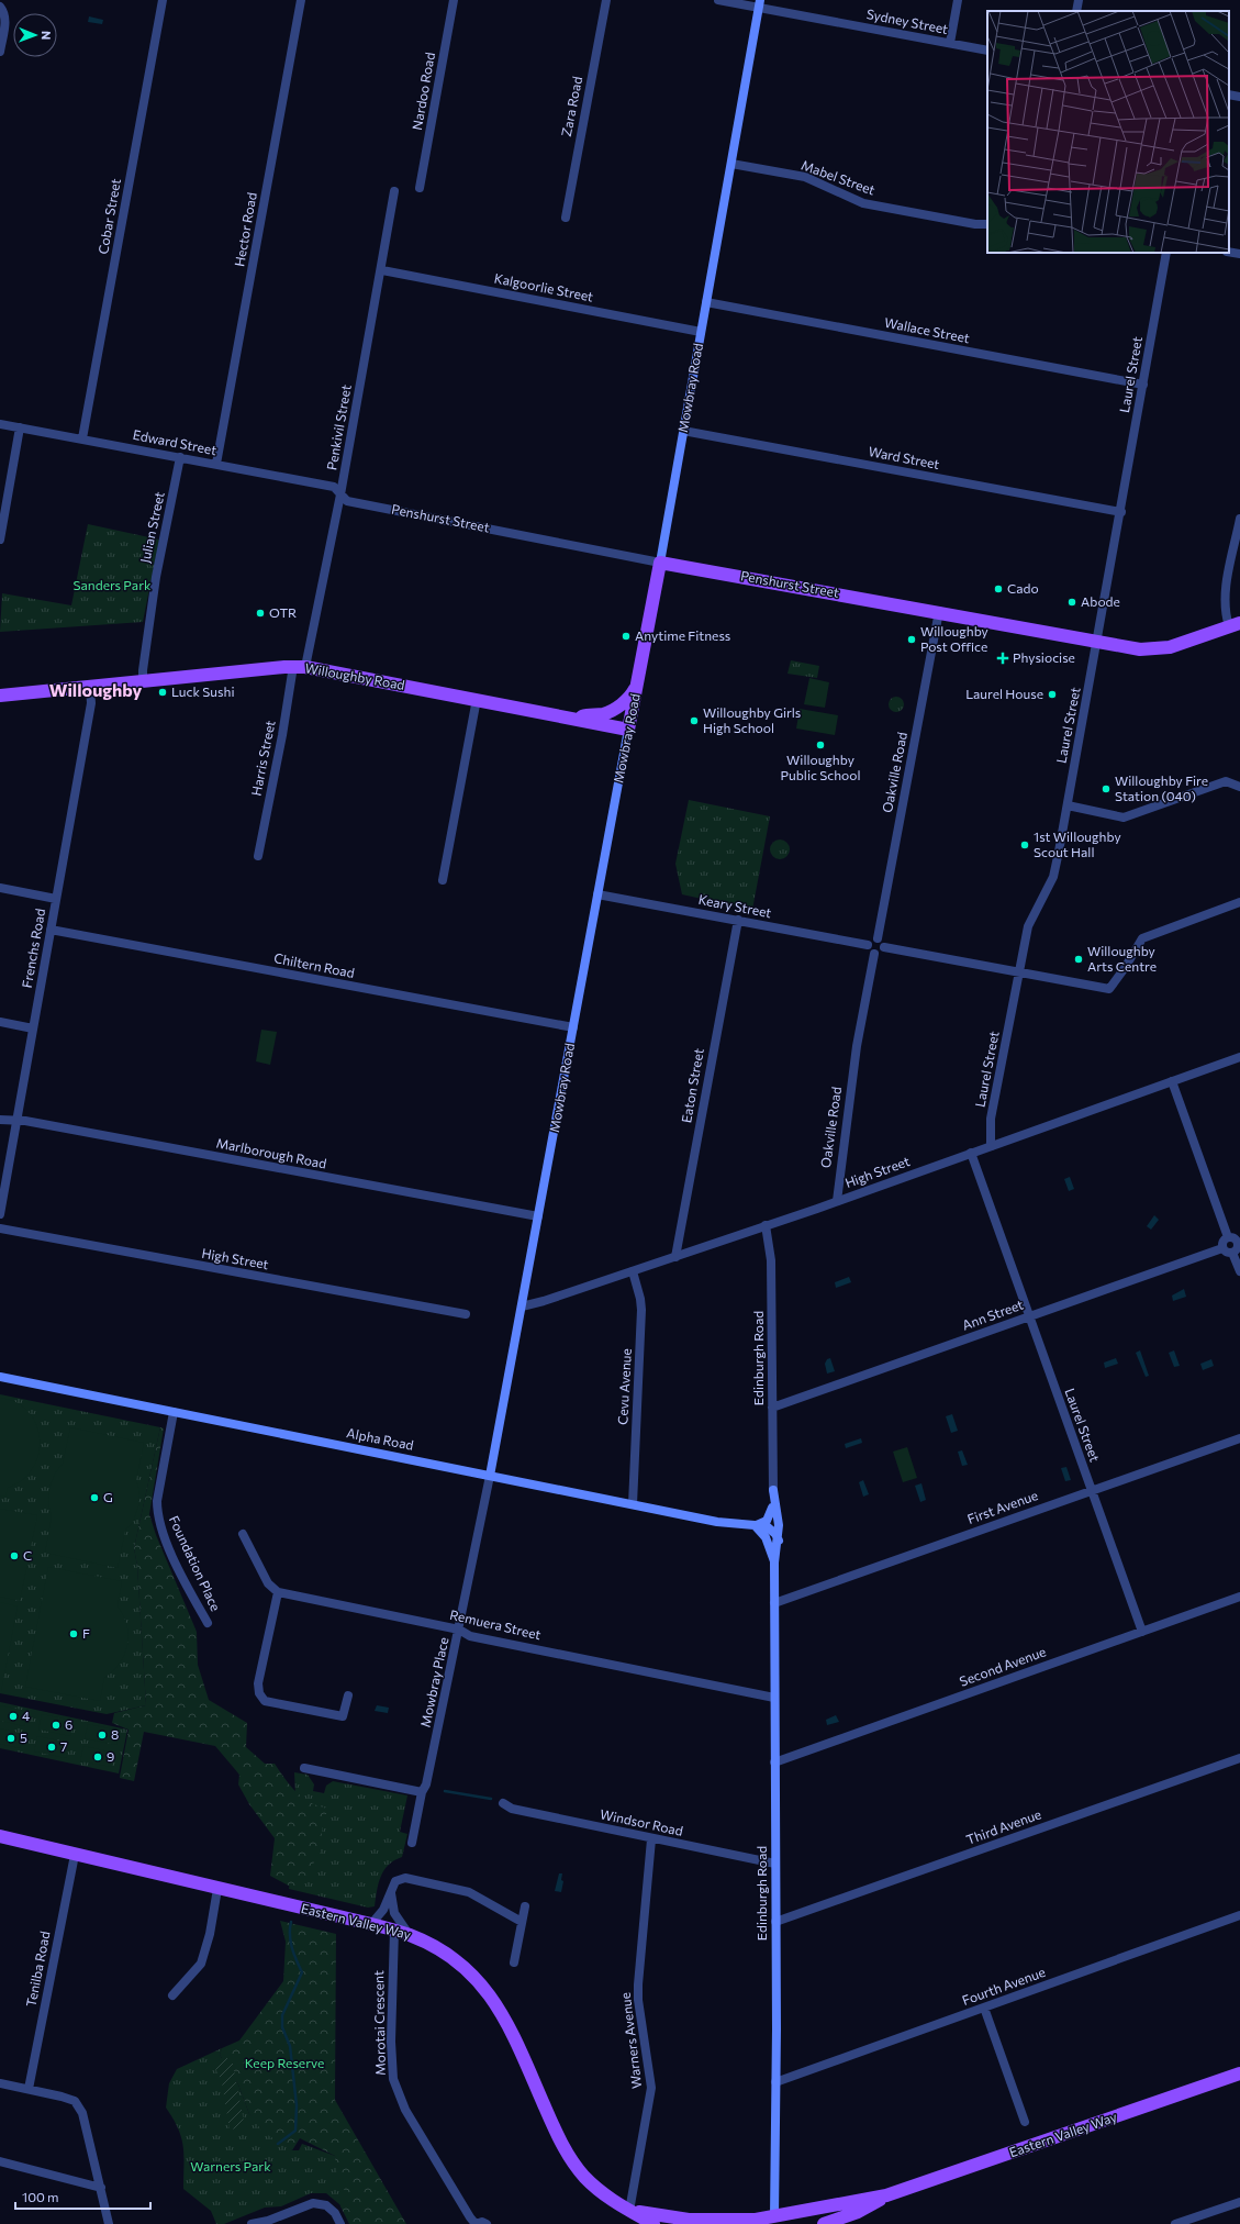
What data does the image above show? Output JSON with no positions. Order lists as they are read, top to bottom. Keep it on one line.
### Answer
{"streets":{"main road":["Mowbray Road","Penshurst Street","Willoughby Road","Edinburgh Road","Alpha Road","Eastern Valley Way"],"street":["Sydney Street","Nardoo Road","Zara Road","Mabel Street","Cobar Street","Hector Road","Kalgoorlie Street","Wallace Street","Laurel Street","Penkivil Street","Edward Street","Ward Street","Julian Street","Harris Street","Oakville Road","Keary Street","Frenchs Road","Chiltern Road","Eaton Street","Marlborough Road","High Street","Ann Street","Cevu Avenue","First Avenue","Foundation Place","Remuera Street","Second Avenue","Mowbray Place","Windsor Road","Third Avenue","Tenilba Road","Fourth Avenue","Morotai Crescent","Warners Avenue"]},"crossings":[["Sydney Street","Mowbray Road"],["Mabel Street","Mowbray Road"],["Cobar Street","Edward Street"],["Hector Road","Edward Street"],["Kalgoorlie Street","Mowbray Road"],["Kalgoorlie Street","Penkivil Street"],["Wallace Street","Laurel Street"],["Wallace Street","Mowbray Road"],["Laurel Street","Ward Street"],["Laurel Street","Penshurst Street"],["Laurel Street","High Street"],["Laurel Street","Ann Street"],["Laurel Street","First Avenue"],["Laurel Street","Second Avenue"],["Mowbray Road","Ward Street"],["Mowbray Road","Penshurst Street"],["Mowbray Road","Willoughby Road"],["Mowbray Road","Keary Street"],["Mowbray Road","Chiltern Road"],["Mowbray Road","Marlborough Road"],["Mowbray Road","High Street"],["Mowbray Road","Alpha Road"],["Mowbray Road","Mowbray Place"],["Penkivil Street","Edward Street"],["Penkivil Street","Penshurst Street"],["Penkivil Street","Willoughby Road"],["Penkivil Street","Harris Street"],["Edward Street","Penshurst Street"],["Edward Street","Julian Street"],["Penshurst Street","Oakville Road"],["Julian Street","Willoughby Road"],["Willoughby Road","Harris Street"],["Willoughby Road","Frenchs Road"],["Oakville Road","Keary Street"],["Oakville Road","High Street"],["Keary Street","Eaton Street"],["Frenchs Road","Chiltern Road"],["Frenchs Road","Marlborough Road"],["Eaton Street","High Street"],["High Street","Edinburgh Road"],["High Street","Cevu Avenue"],["Ann Street","Edinburgh Road"],["Edinburgh Road","First Avenue"],["Edinburgh Road","Remuera Street"],["Edinburgh Road","Second Avenue"],["Edinburgh Road","Windsor Road"],["Edinburgh Road","Third Avenue"],["Edinburgh Road","Eastern Valley Way"],["Edinburgh Road","Fourth Avenue"],["Cevu Avenue","Alpha Road"],["Alpha Road","Foundation Place"],["Alpha Road","Mowbray Place"],["Remuera Street","Mowbray Place"],["Windsor Road","Warners Avenue"],["Eastern Valley Way","Tenilba Road"],["Eastern Valley Way","Morotai Crescent"],["Eastern Valley Way","Warners Avenue"]],"districts":["Willoughby"],"parks":["Sanders Park","Keep Reserve","Warners Park"],"places":{"other":["Cado","Abode","OTR","Anytime Fitness","Willoughby Post Office","Luck Sushi","Laurel House","Willoughby Girls High School","Willoughby Public School","Willoughby Fire Station (040)","1st Willoughby Scout Hall","Willoughby Arts Centre","G","C","F","4","6","8","5","7","9"],"health":["Physiocise"]},"scale_bar":"100 m","north":"right"}
